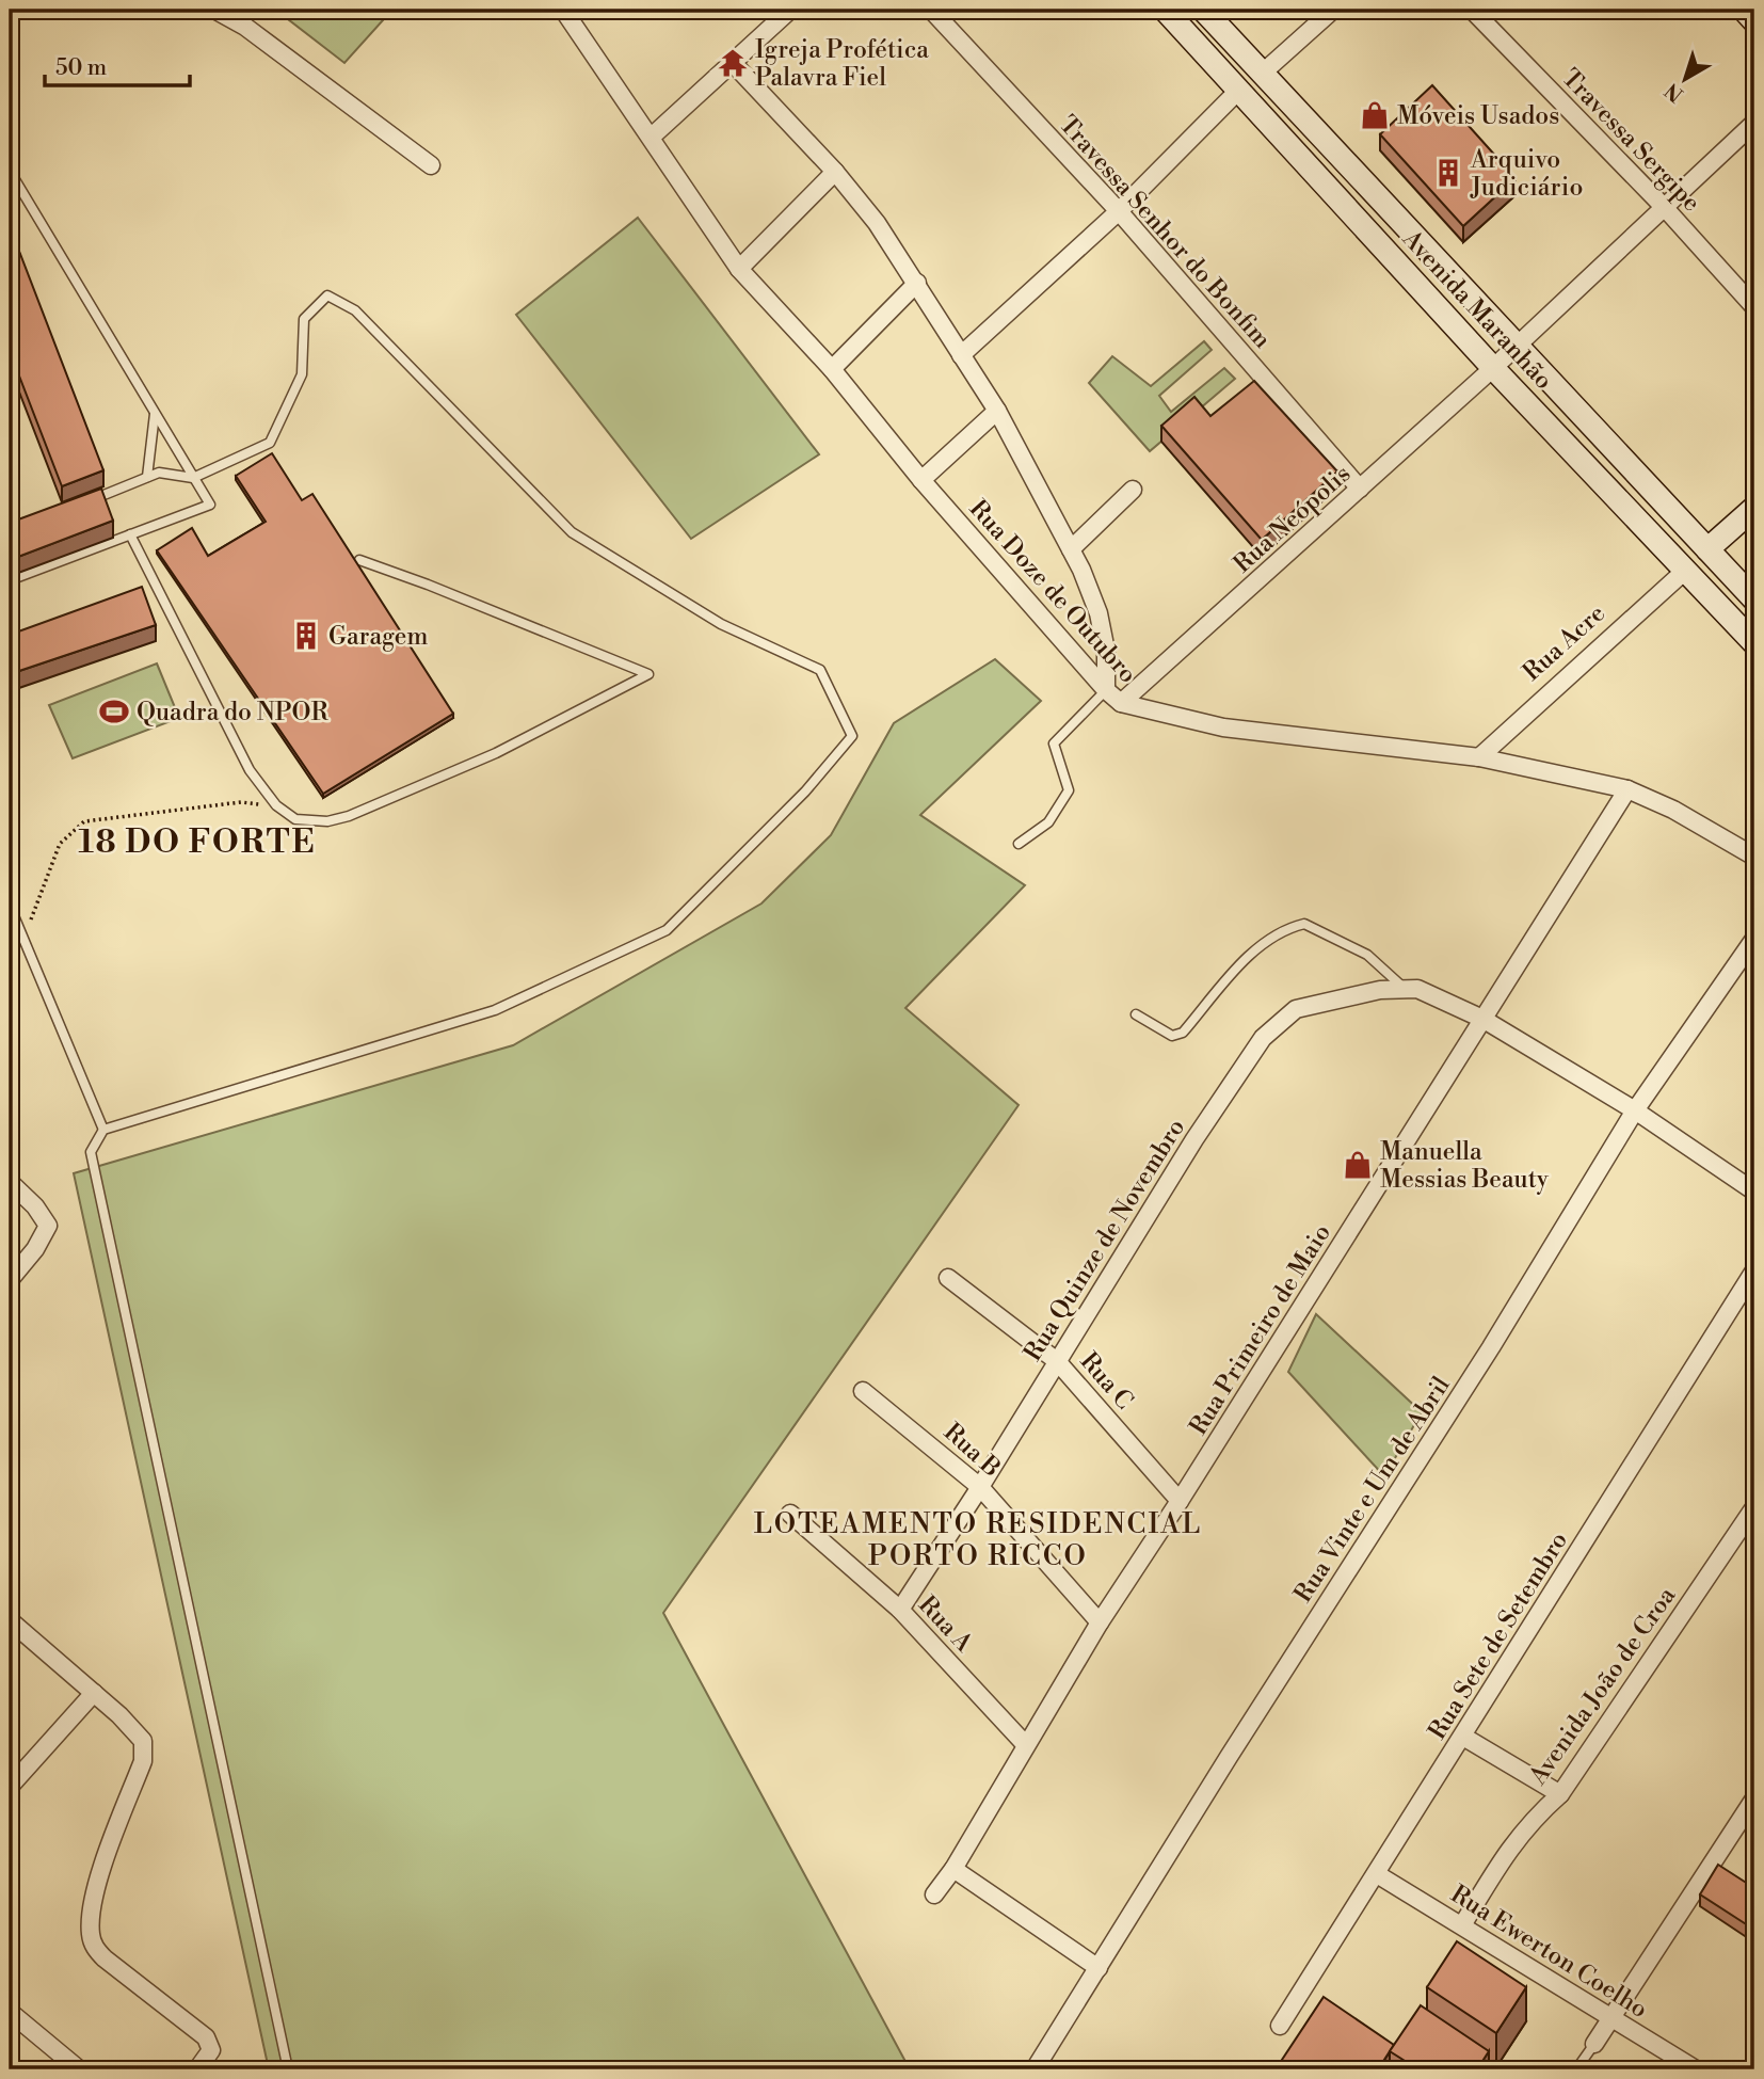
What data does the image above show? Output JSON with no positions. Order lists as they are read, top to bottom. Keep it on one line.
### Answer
{"streets":{"main road":["Avenida Maranhão"],"street":["Travessa Sergipe","Travessa Senhor do Bonfim","Rua Neópolis","Rua Doze de Outubro","Rua Acre","Rua Quinze de Novembro","Rua Primeiro de Maio","Rua C","Rua B","Rua Vinte e Um de Abril","Rua A","Rua Sete de Setembro","Avenida João de Croa","Rua Ewerton Coelho"]},"crossings":[["Travessa Senhor do Bonfim","Rua Neópolis"],["Avenida Maranhão","Rua Neópolis"],["Avenida Maranhão","Rua Acre"],["Rua Neópolis","Rua Doze de Outubro"],["Rua Doze de Outubro","Rua Acre"],["Rua Doze de Outubro","Rua Primeiro de Maio"],["Rua Quinze de Novembro","Rua C"],["Rua Quinze de Novembro","Rua B"],["Rua Quinze de Novembro","Rua A"],["Rua Primeiro de Maio","Rua C"],["Rua Primeiro de Maio","Rua B"],["Rua Primeiro de Maio","Rua A"],["Rua Sete de Setembro","Rua Ewerton Coelho"],["Avenida João de Croa","Rua Ewerton Coelho"]],"districts":["18 DO FORTE","LOTEAMENTO RESIDENCIAL PORTO RICCO"],"places":{"temple":["Igreja Profética Palavra Fiel"],"shop":["Móveis Usados","Manuella Messias Beauty"],"building":["Arquivo Judiciário","Garagem"],"sports":["Quadra do NPOR"]},"scale_bar":"50 m","north":"bottom left"}
